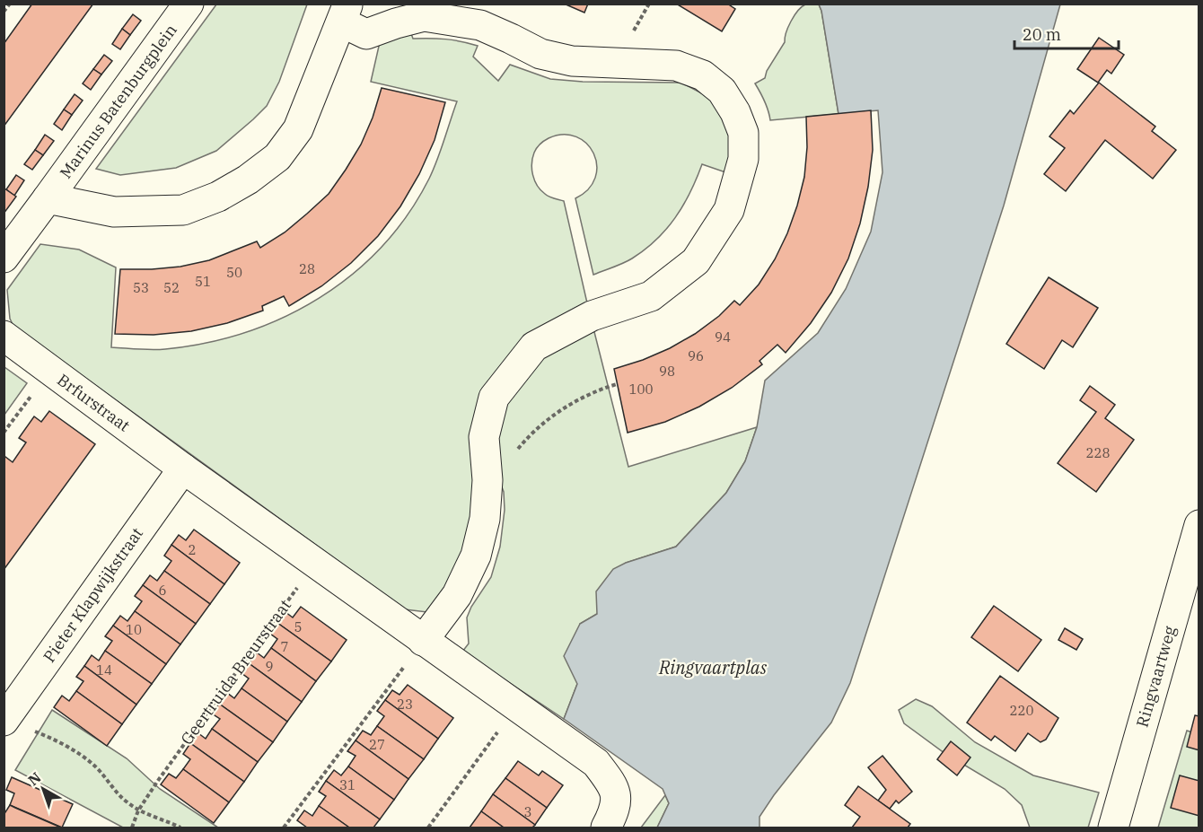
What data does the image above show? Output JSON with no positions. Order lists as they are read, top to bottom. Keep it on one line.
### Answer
{"streets":{"street":["Marinus Batenburgplein","Brfurstraat","Pieter Klapwijkstraat","Ringvaartweg"],"path":["Geertruida Breurstraat"]},"crossings":[["Brfurstraat","Pieter Klapwijkstraat"]],"water":["Ringvaartplas"],"house_numbers":["28","50","51","53","52","94","96","98","100","228","2","6","5","10","7","9","14","23","220","27","31","3"],"scale_bar":"20 m","north":"top left"}
